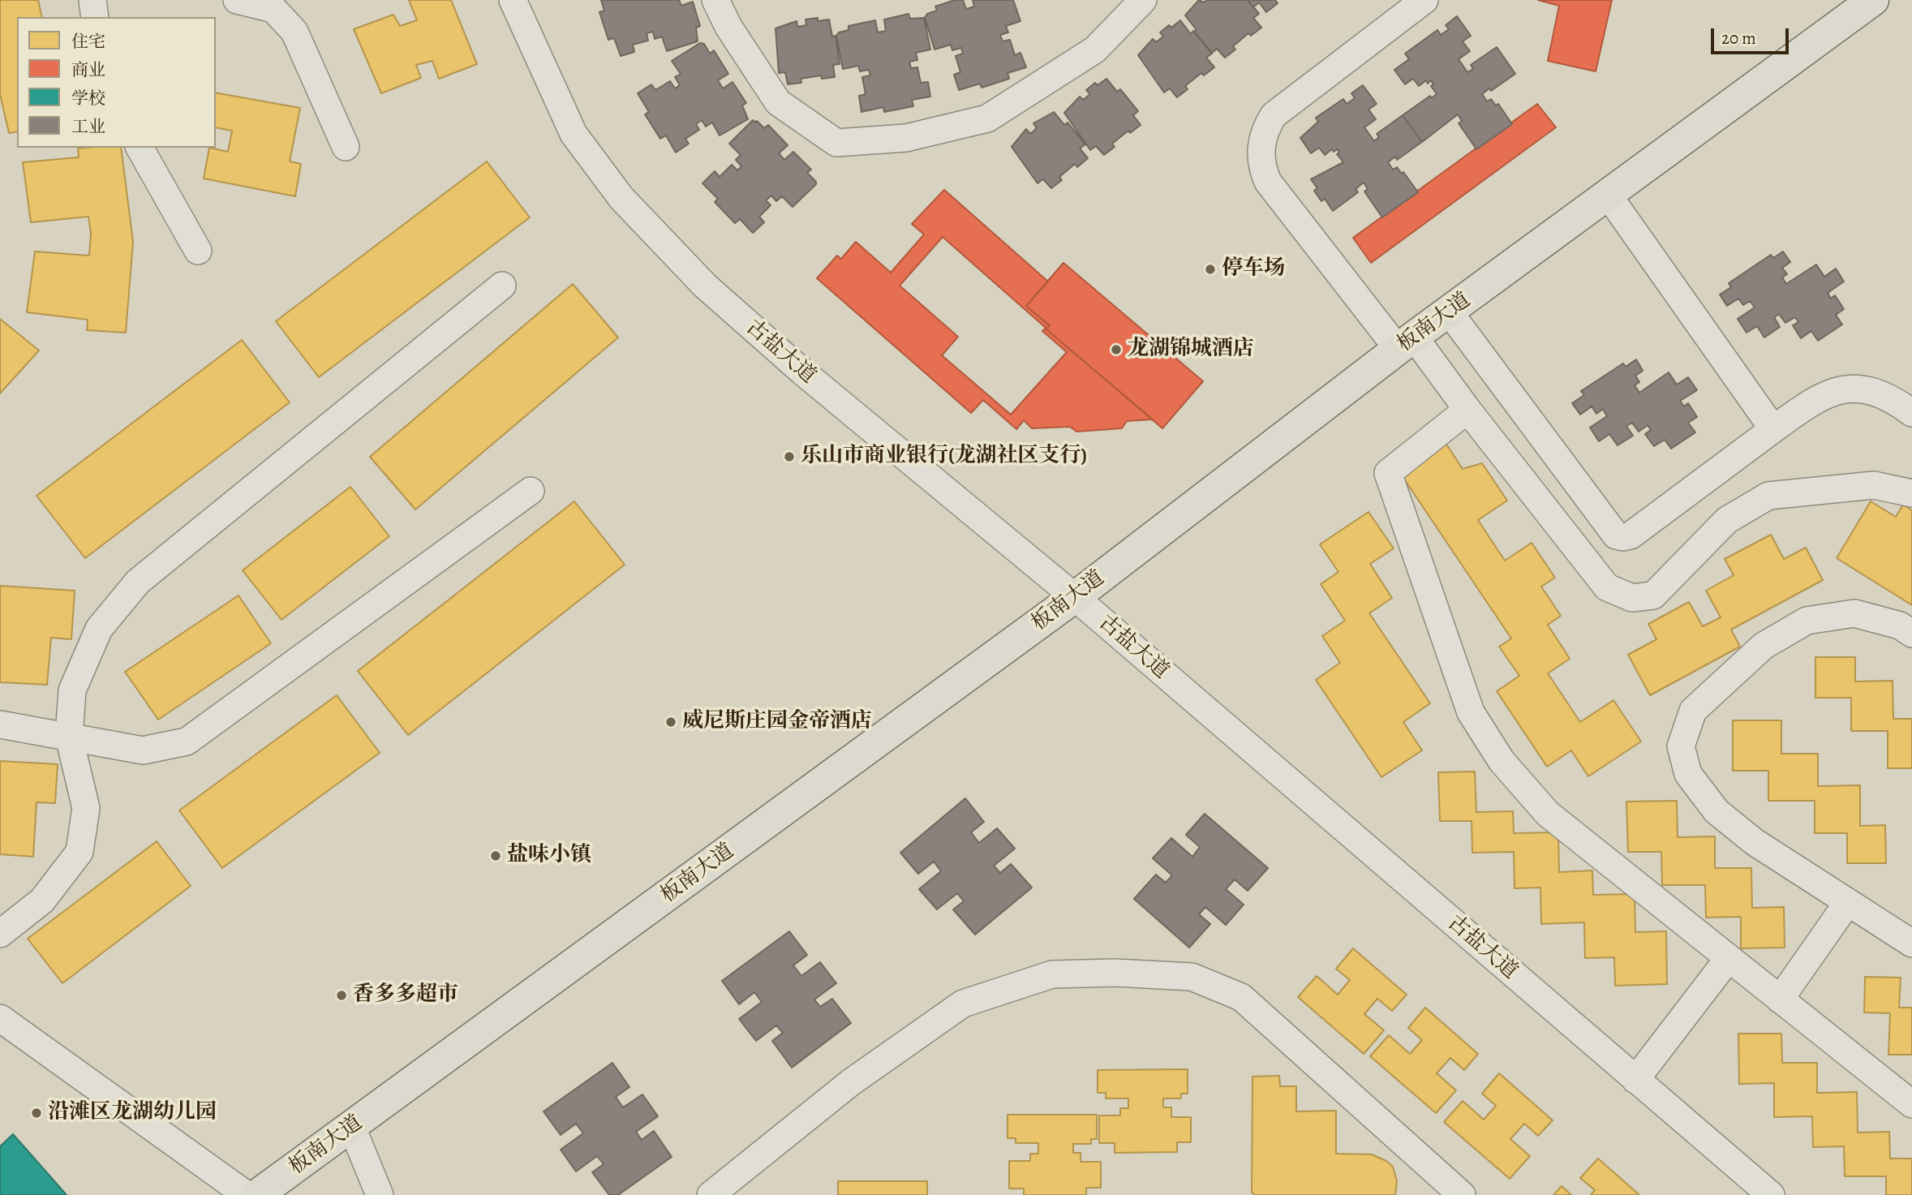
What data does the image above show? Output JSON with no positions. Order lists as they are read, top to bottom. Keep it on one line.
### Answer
{"streets":{"main road":["板南大道"],"street":["古盐大道"]},"crossings":[["板南大道","古盐大道"]],"places":["停车场","龙湖锦城酒店","乐山市商业银行(龙湖社区支行)","威尼斯庄园金帝酒店","盐味小镇","香多多超市","沿滩区龙湖幼儿园"],"legend":["住宅","商业","学校","工业"],"scale_bar":"20 m"}
